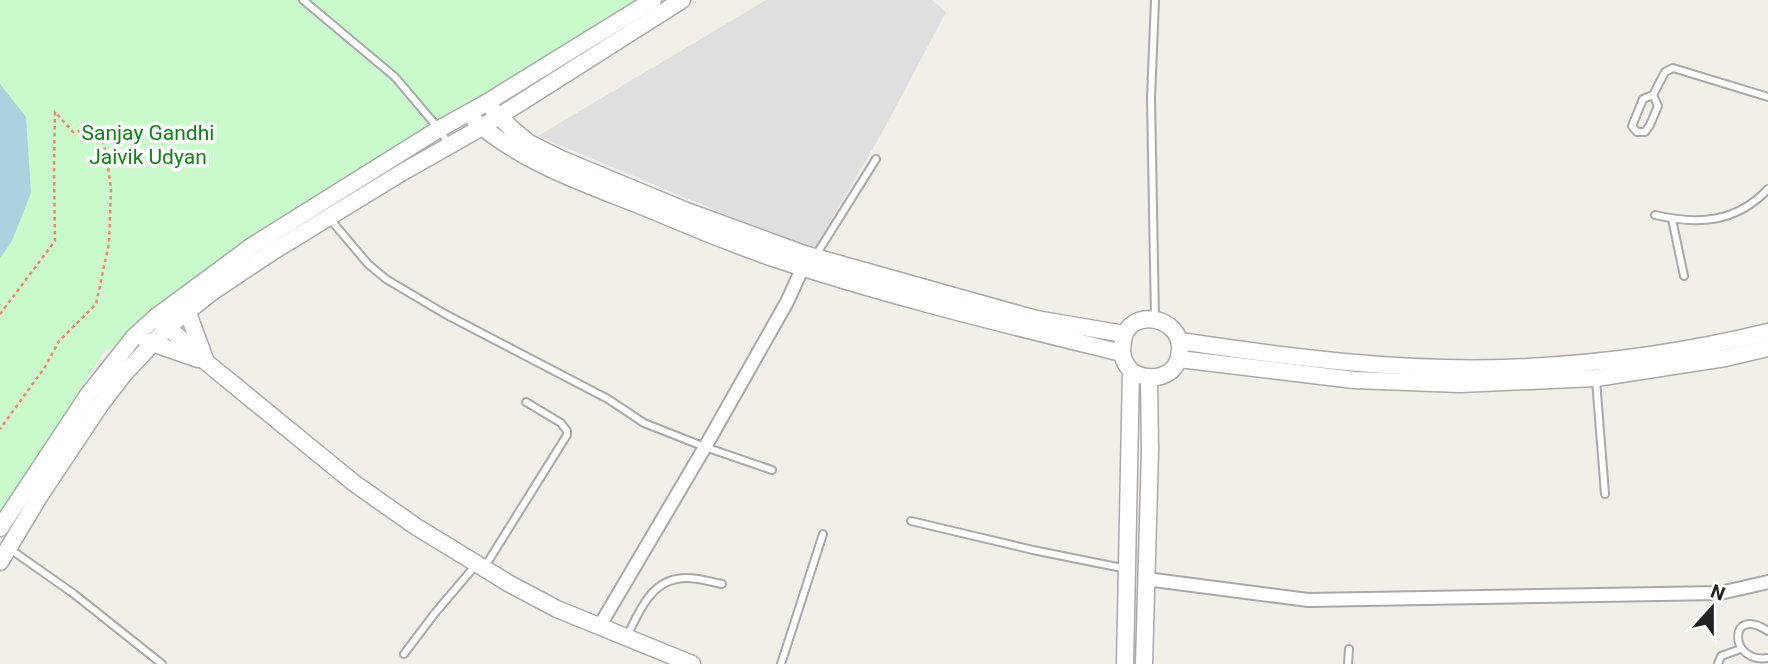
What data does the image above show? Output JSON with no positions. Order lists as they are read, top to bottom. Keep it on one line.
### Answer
{"parks":["Sanjay Gandhi Jaivik Udyan"],"north":"top"}
